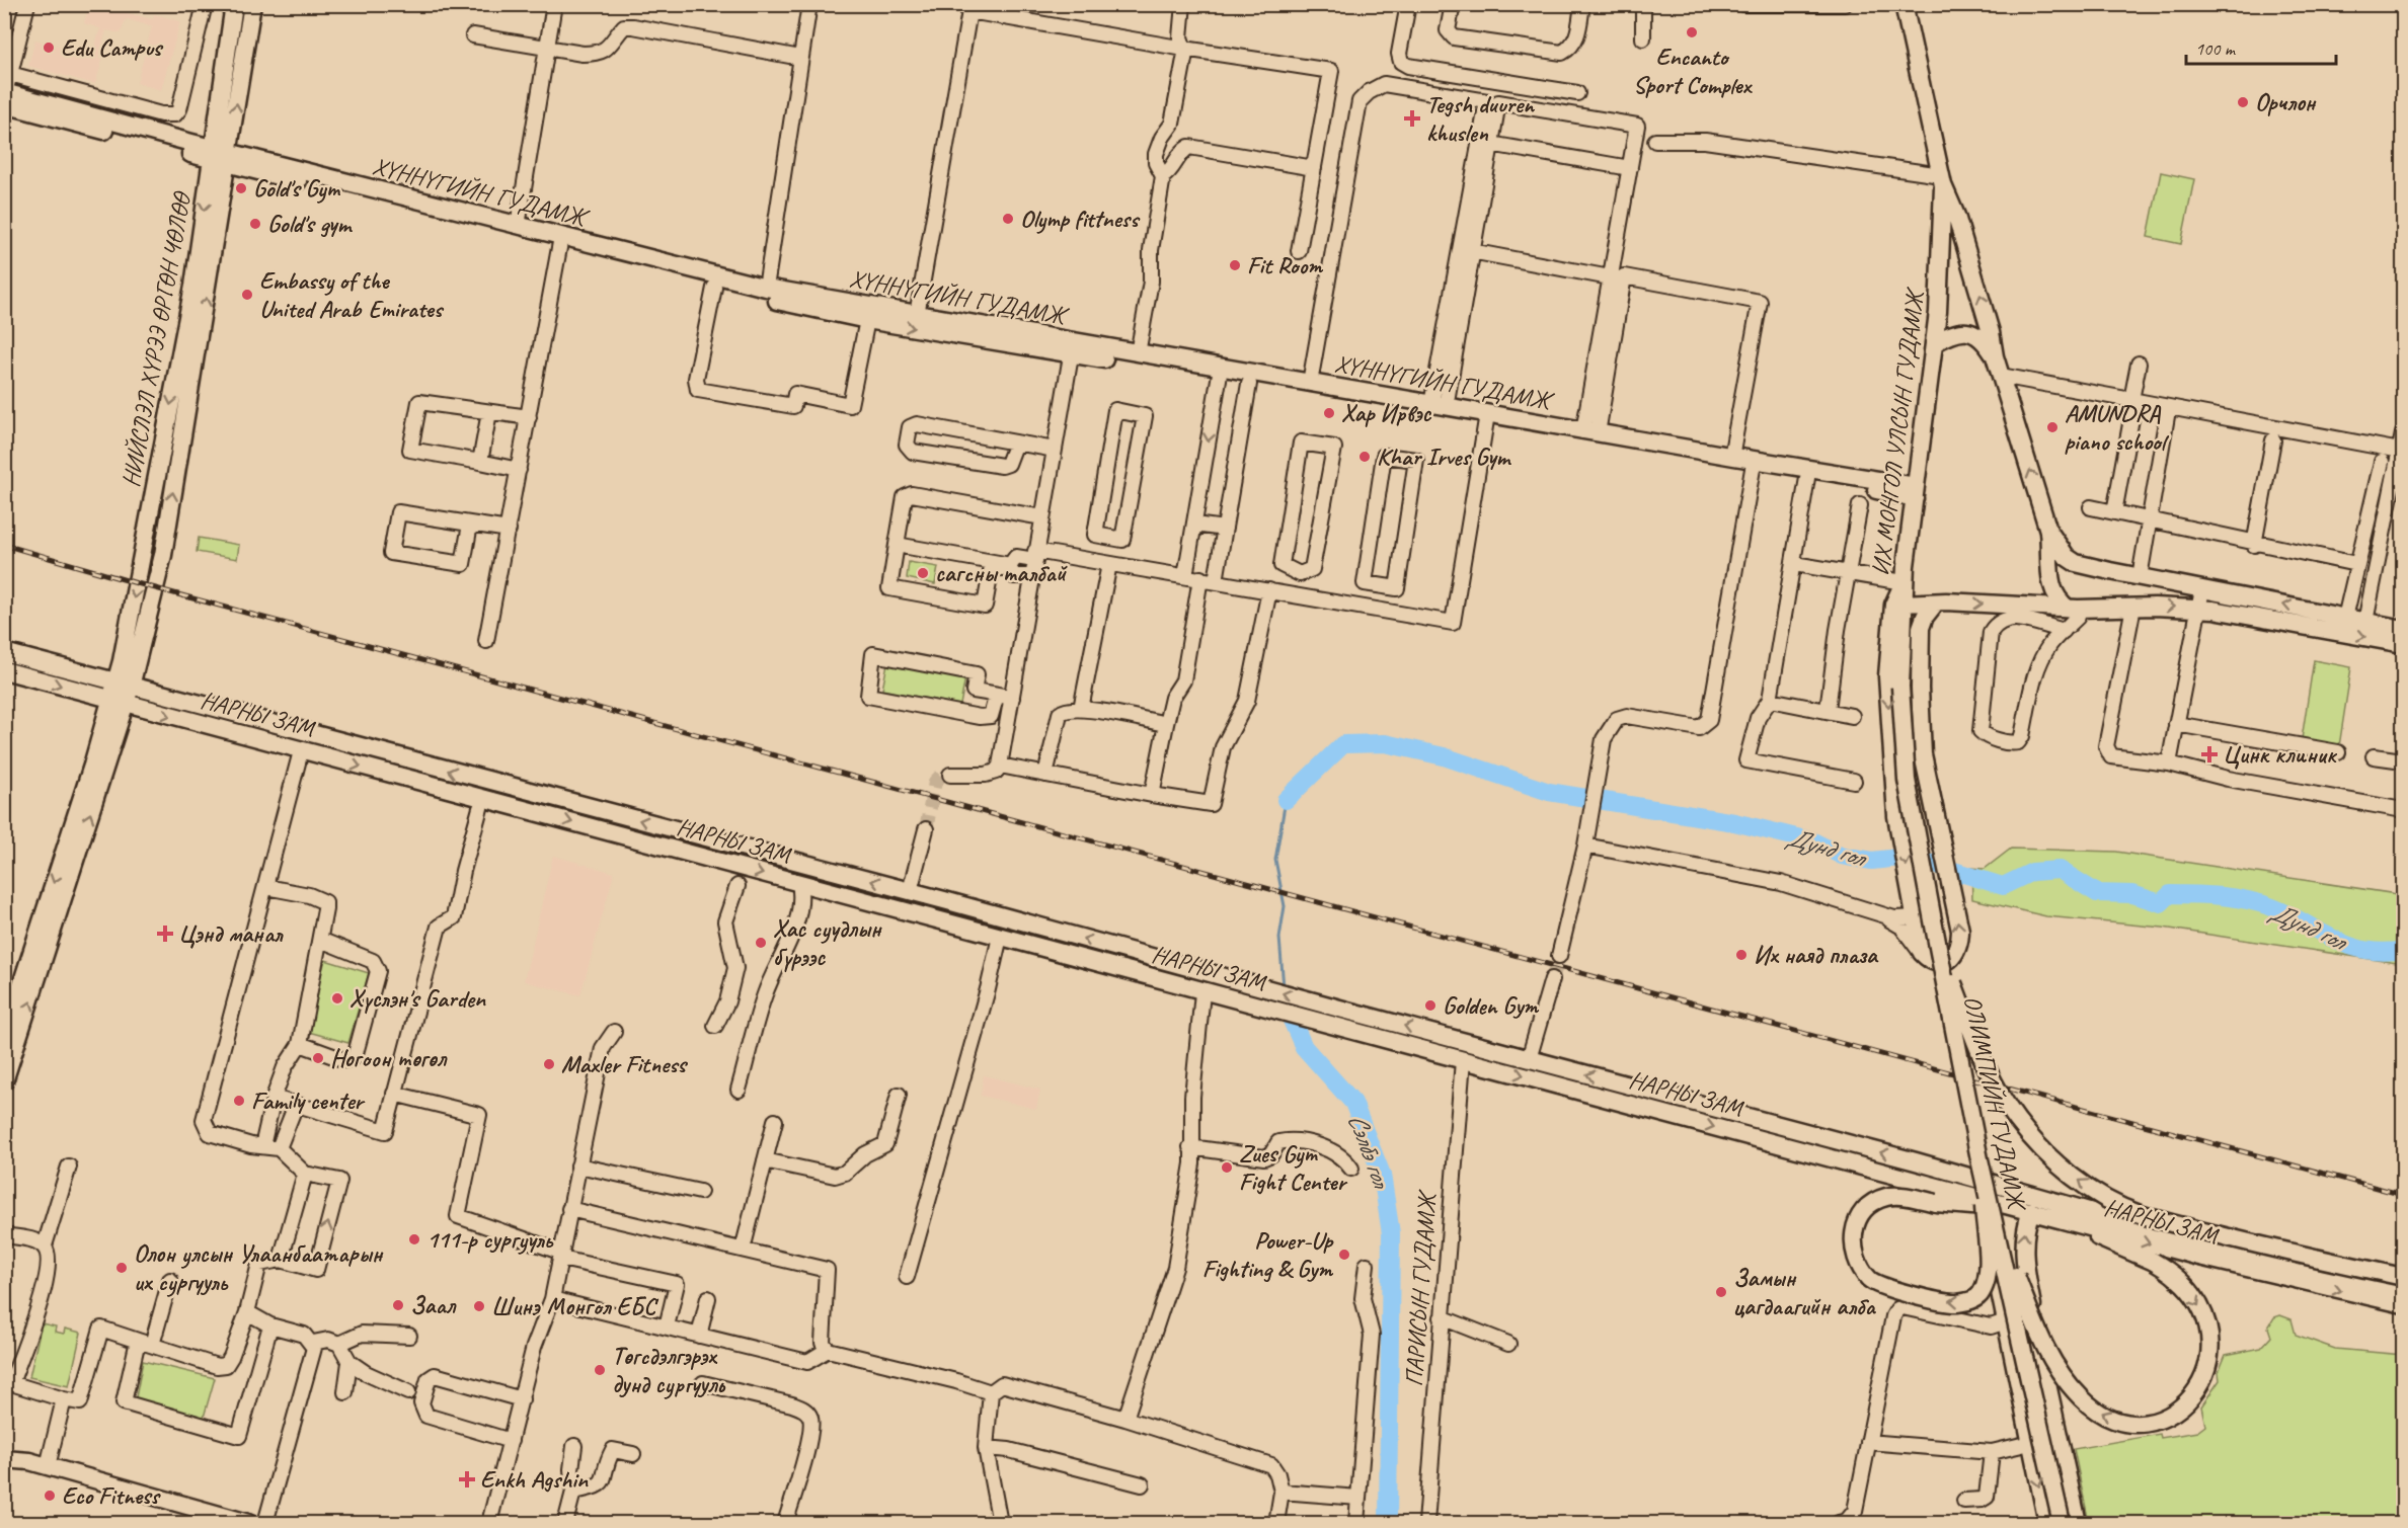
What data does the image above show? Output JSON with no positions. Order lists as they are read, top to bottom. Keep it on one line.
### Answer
{"streets":{"main road":["ХҮННҮГИЙН ГУДАМЖ","НИЙСЛЭЛ ХҮРЭЭ ӨРГӨН ЧӨЛӨӨ","ИХ МОНГОЛ УЛСЫН ГУДАМЖ","НАРНЫ ЗАМ","ОЛИМПИЙН ГУДАМЖ"],"street":["ПАРИСЫН ГУДАМЖ"]},"crossings":[["ХҮННҮГИЙН ГУДАМЖ","НИЙСЛЭЛ ХҮРЭЭ ӨРГӨН ЧӨЛӨӨ"],["ХҮННҮГИЙН ГУДАМЖ","ИХ МОНГОЛ УЛСЫН ГУДАМЖ"],["НИЙСЛЭЛ ХҮРЭЭ ӨРГӨН ЧӨЛӨӨ","НАРНЫ ЗАМ"],["ИХ МОНГОЛ УЛСЫН ГУДАМЖ","ОЛИМПИЙН ГУДАМЖ"],["НАРНЫ ЗАМ","ПАРИСЫН ГУДАМЖ"]],"water":["Дунд гол","Сэлбэ гол"],"places":{"other":["Encanto Sport Complex","Edu Campus","Орчлон","Gold's Gym","Olymp fittness","Gold's gym","Fit Room","Embassy of the United Arab Emirates","Хар Ирвэс","AMUNDRA piano school","Khar Irves Gym","сагсны талбай","Хас суудлын бүрээс","Их наяд плаза","Хүслэн's Garden","Golden Gym","Ногоон төгөл","Maxler Fitness","Family center","Zues Gym Fight Center","111-р сургууль","Power-Up Fighting & Gym","Олон улсын Улаанбаатарын их сургууль","Замын цагдаагийн алба","Заал","Шинэ Монгол ЕБС","Төгсдэлгэрэх дунд сургууль","Eco Fitness"],"health":["Tegsh duuren khuslen","Цинк клиник","Цэнд манал","Enkh Agshin"]},"scale_bar":"100 m"}
